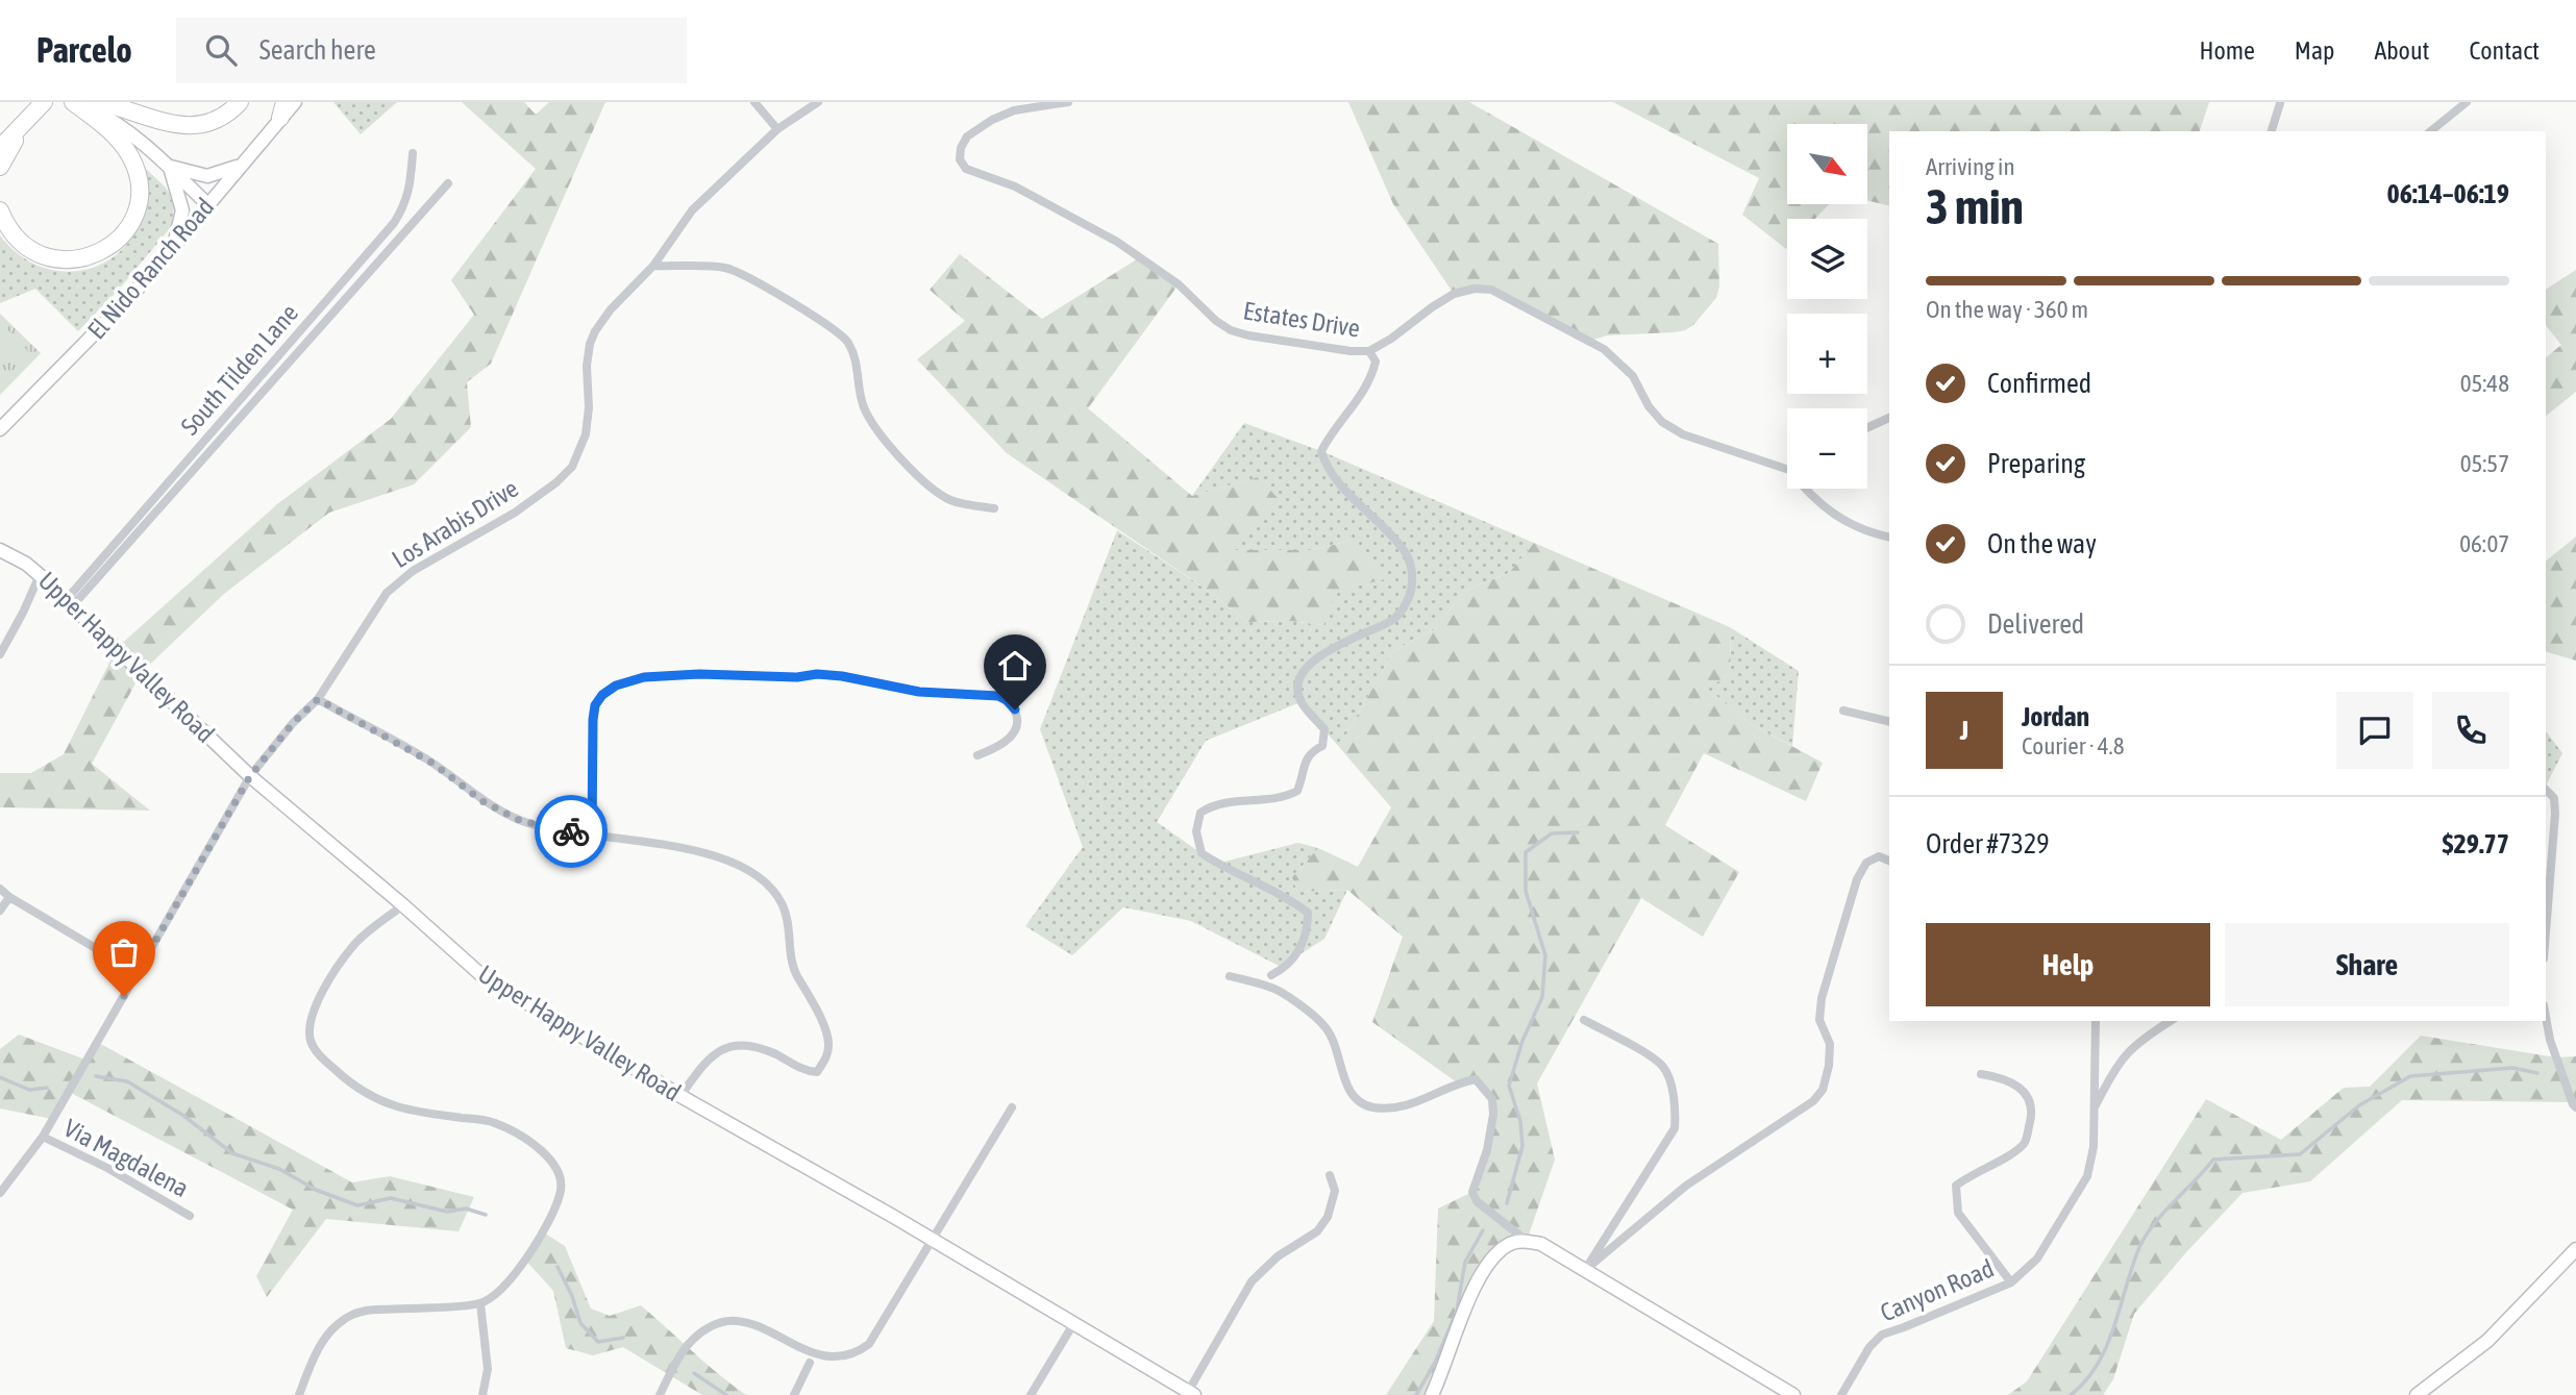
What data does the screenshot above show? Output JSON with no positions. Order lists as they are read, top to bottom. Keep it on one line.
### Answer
{"streets":{"street":["El Nido Ranch Road","Estates Drive","South Tilden Lane","Los Arabis Drive","Upper Happy Valley Road","Via Magdalena","Canyon Road"]},"crossings":[["South Tilden Lane","Upper Happy Valley Road"],["Los Arabis Drive","Upper Happy Valley Road"],["Los Arabis Drive","Via Magdalena"]],"north":"bottom right","page":{"header":"Parcelo","search":"Search here","nav":["Home","Map","About","Contact"],"map_buttons":["+","−"],"heading":["3 min","Arriving in","06:14–06:19"],"panel":["Jordan","Courier · 4.8","Order #7329","$29.77"],"bar":"On the way · 360 m","list":[["Confirmed","05:48"],["Preparing","05:57"],["On the way","06:07"],"Delivered"],"round":"J","buttons":["Help","Share"]}}
